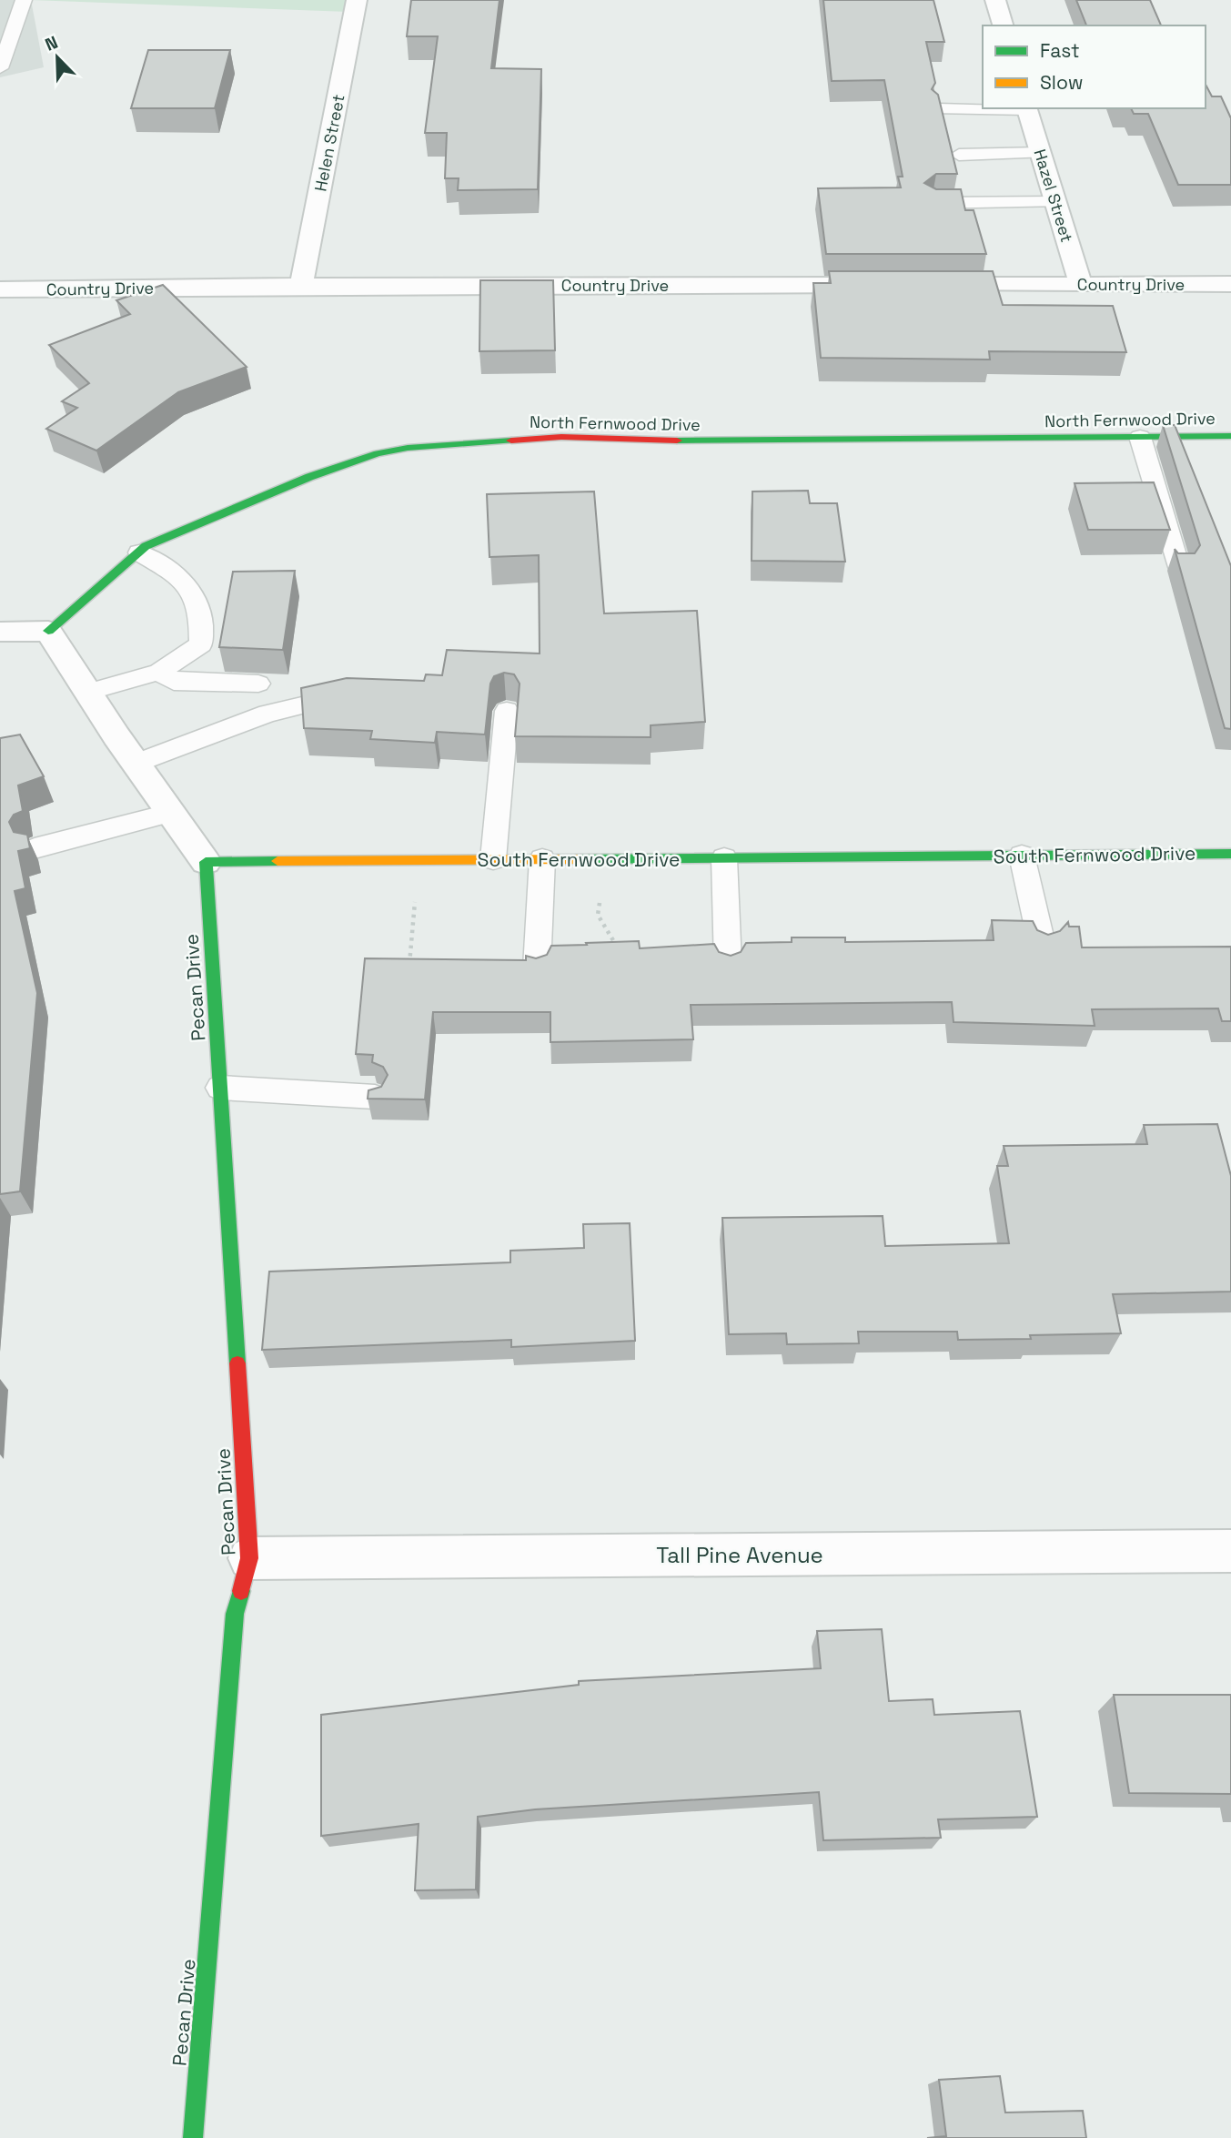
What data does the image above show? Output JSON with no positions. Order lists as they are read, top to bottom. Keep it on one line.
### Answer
{"streets":{"street":["Helen Street","Hazel Street","Country Drive","North Fernwood Drive","South Fernwood Drive","Pecan Drive","Tall Pine Avenue"]},"crossings":[["Helen Street","Country Drive"],["Hazel Street","Country Drive"],["South Fernwood Drive","Pecan Drive"],["Pecan Drive","Tall Pine Avenue"]],"legend":["Fast","Slow"],"north":"top left"}
